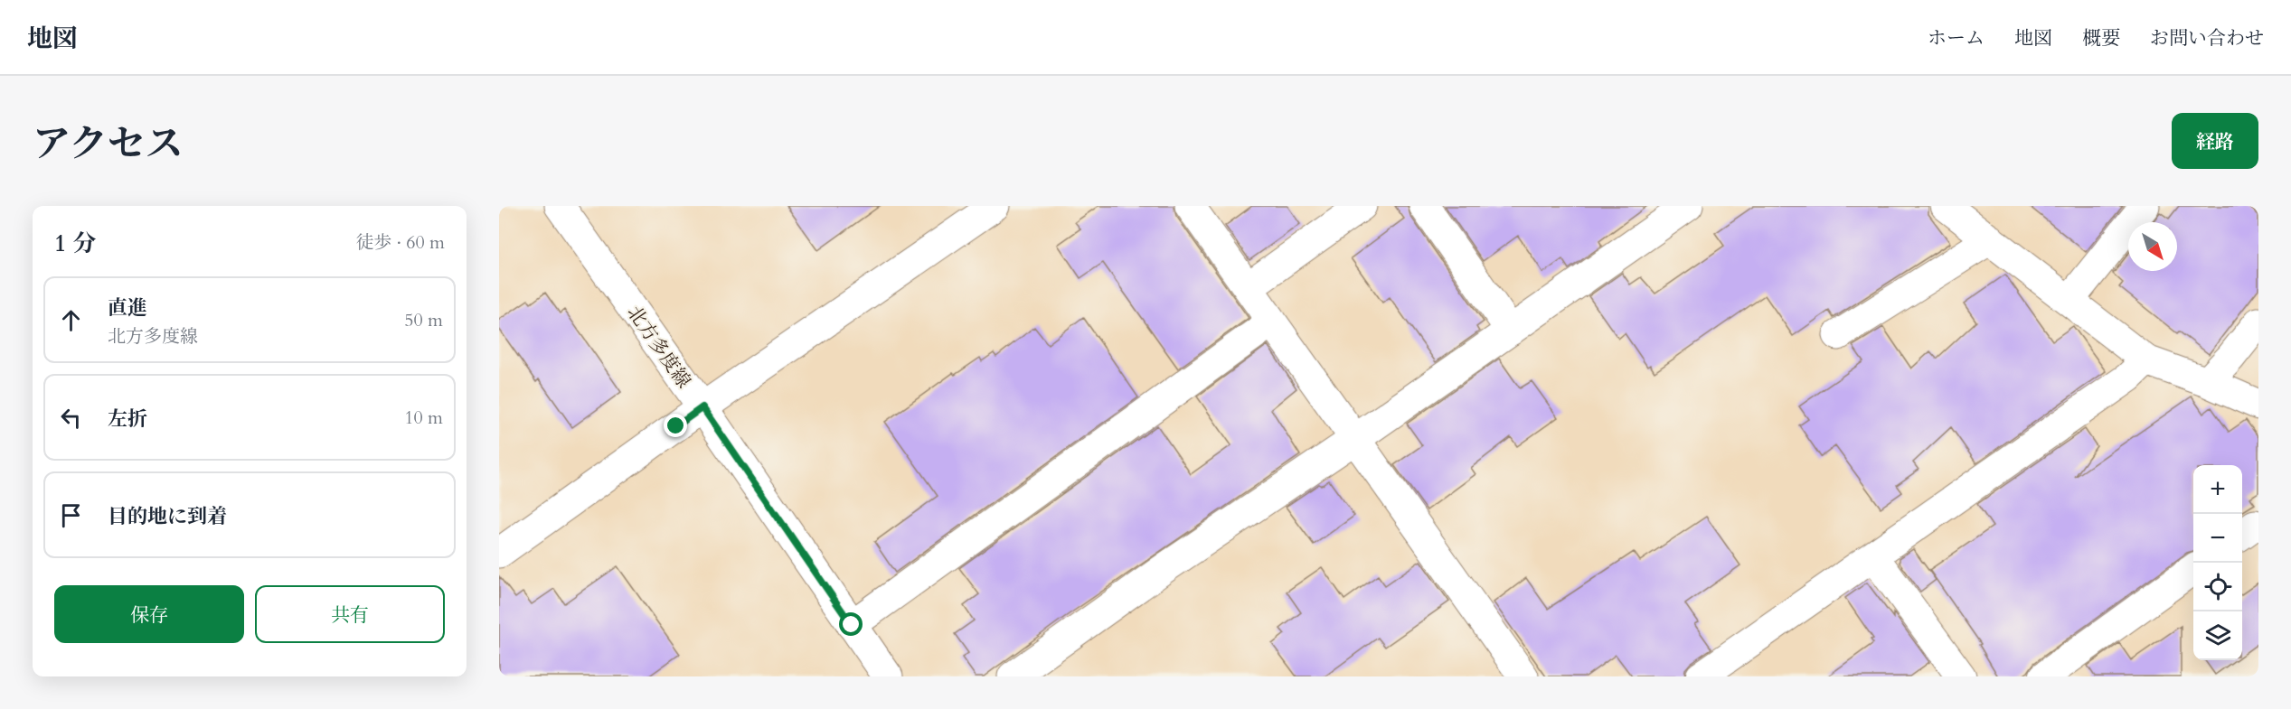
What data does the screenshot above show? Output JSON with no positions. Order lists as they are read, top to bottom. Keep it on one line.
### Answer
{"streets":{"street":["北方多度線"]},"north":"bottom right","page":{"header":"地図","nav":["ホーム","地図","概要","お問い合わせ"],"title":"アクセス","buttons":["経路",["保存","共有"]],"heading":["1 分","徒歩 · 60 m"],"list":[["直進","北方多度線","50 m"],["左折","10 m"],"目的地に到着"],"map_buttons":["+","−"]}}
